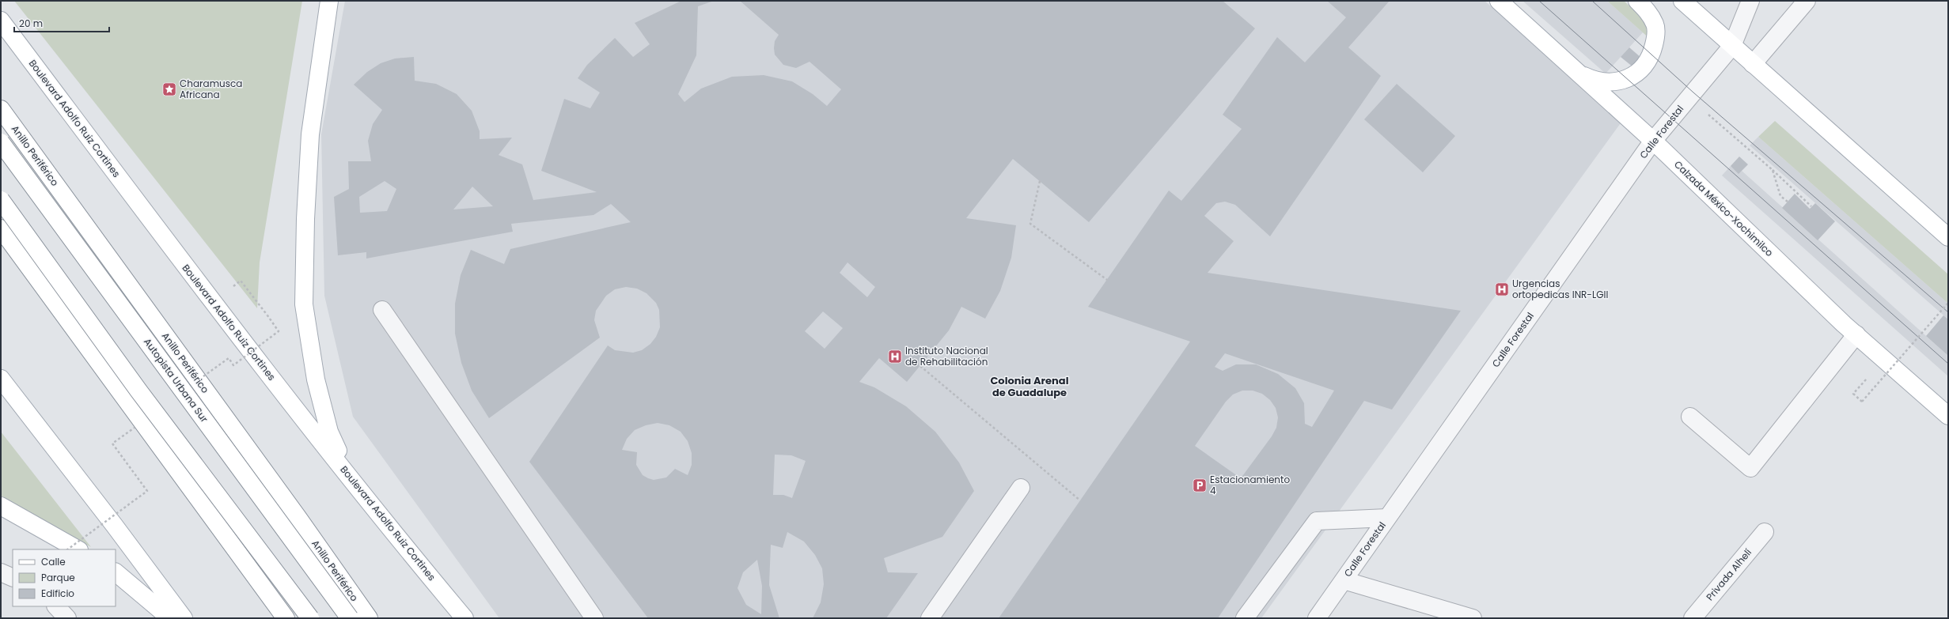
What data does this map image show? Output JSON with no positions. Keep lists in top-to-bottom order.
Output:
{
  "streets": {
    "main road": [
      "Boulevard Adolfo Ruiz Cortines",
      "Anillo Periférico",
      "Calzada México-Xochimilco",
      "Autopista Urbana Sur"
    ],
    "street": ["Calle Forestal", "Privada Alhelí"]
  },
  "crossings": [
    ["Calle Forestal", "Calzada México-Xochimilco"]
  ],
  "districts": ["Colonia Arenal de Guadalupe"],
  "places": {
    "place": ["Charamusca Africana"],
    "hospital": ["Urgencias ortopedicas INR-LGII", "Instituto Nacional de Rehabilitación"],
    "parking": ["Estacionamiento 4"]
  },
  "legend": ["Calle", "Parque", "Edificio"],
  "scale_bar": "20 m"
}
